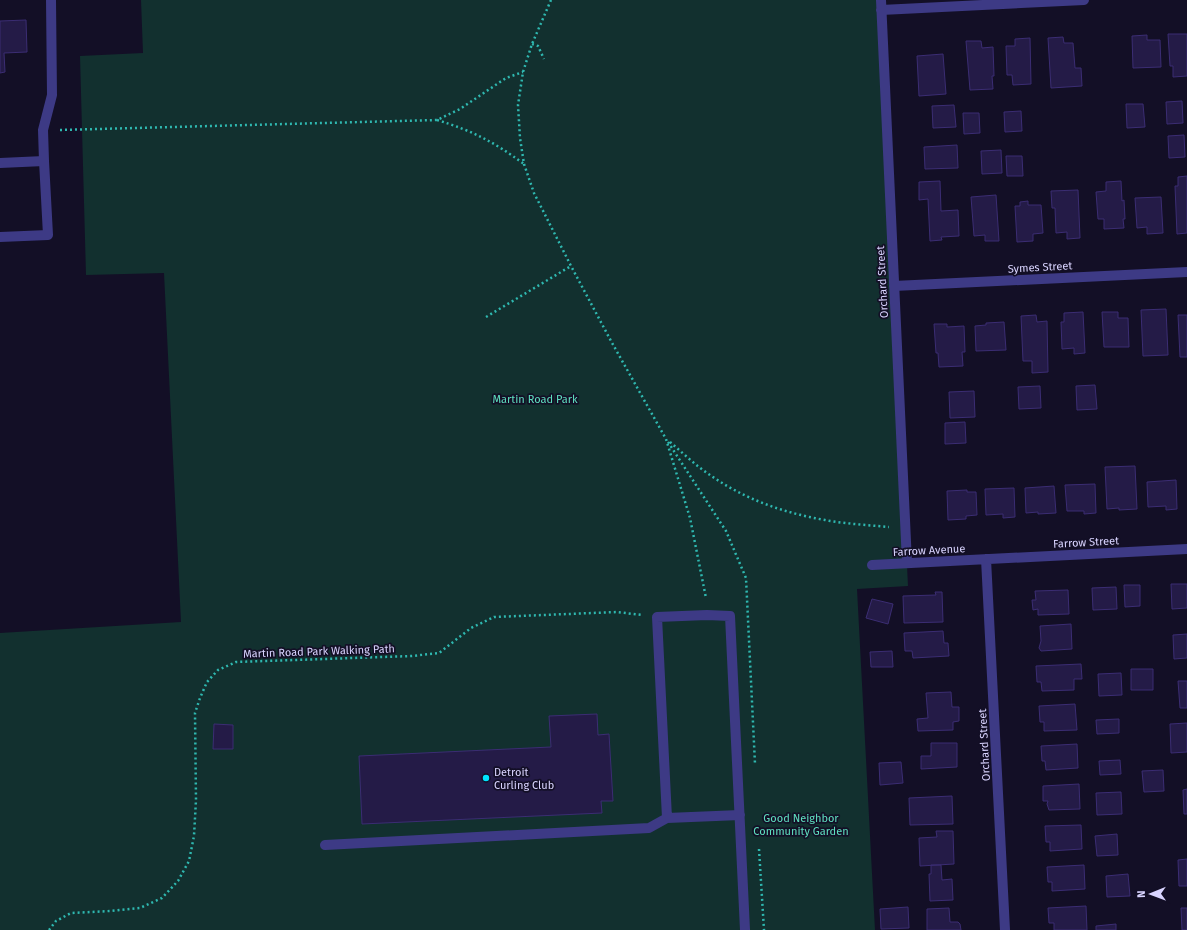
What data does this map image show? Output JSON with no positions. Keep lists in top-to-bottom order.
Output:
{
  "streets": {
    "street": [
      "Symes Street",
      "Orchard Street",
      "Farrow Street",
      "Farrow Avenue"
    ],
    "path": ["Martin Road Park Walking Path"]
  },
  "crossings": [
    ["Symes Street", "Orchard Street"],
    ["Orchard Street", "Farrow Street"],
    ["Orchard Street", "Farrow Avenue"],
    ["Farrow Street", "Farrow Avenue"]
  ],
  "parks": ["Martin Road Park", "Good Neighbor Community Garden"],
  "places": ["Detroit Curling Club"],
  "north": "left"
}
